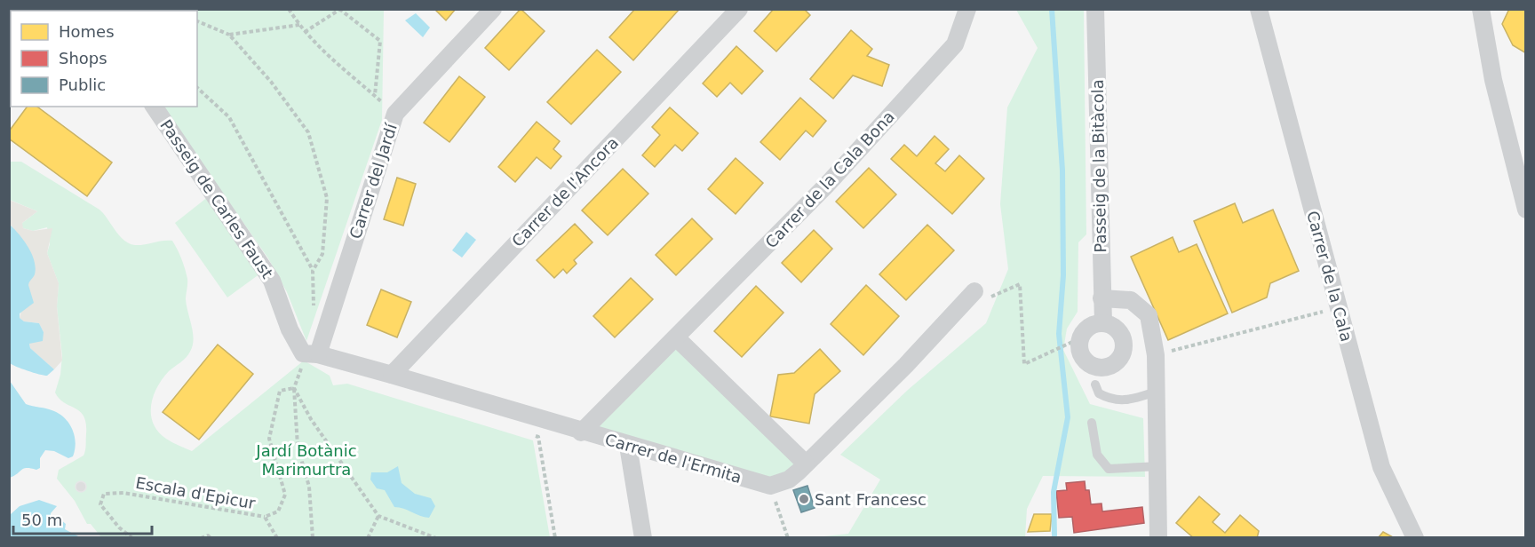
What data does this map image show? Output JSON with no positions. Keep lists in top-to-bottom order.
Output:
{
  "streets": {
    "street": [
      "Passeig de la Bitàcola",
      "Carrer de la Cala Bona",
      "Carrer del Jardí",
      "Carrer de l'Ancora",
      "Passeig de Carles Faust",
      "Carrer de la Cala",
      "Carrer de l'Ermita"
    ],
    "path": ["Escala d'Epicur"]
  },
  "crossings": [
    ["Carrer de la Cala Bona", "Carrer de l'Ermita"],
    ["Carrer del Jardí", "Passeig de Carles Faust"],
    ["Carrer del Jardí", "Carrer de l'Ermita"],
    ["Carrer de l'Ancora", "Carrer de l'Ermita"],
    ["Passeig de Carles Faust", "Carrer de l'Ermita"]
  ],
  "parks": ["Jardí Botànic Marimurtra"],
  "places": ["Sant Francesc"],
  "legend": ["Homes", "Shops", "Public"],
  "scale_bar": "50 m"
}
